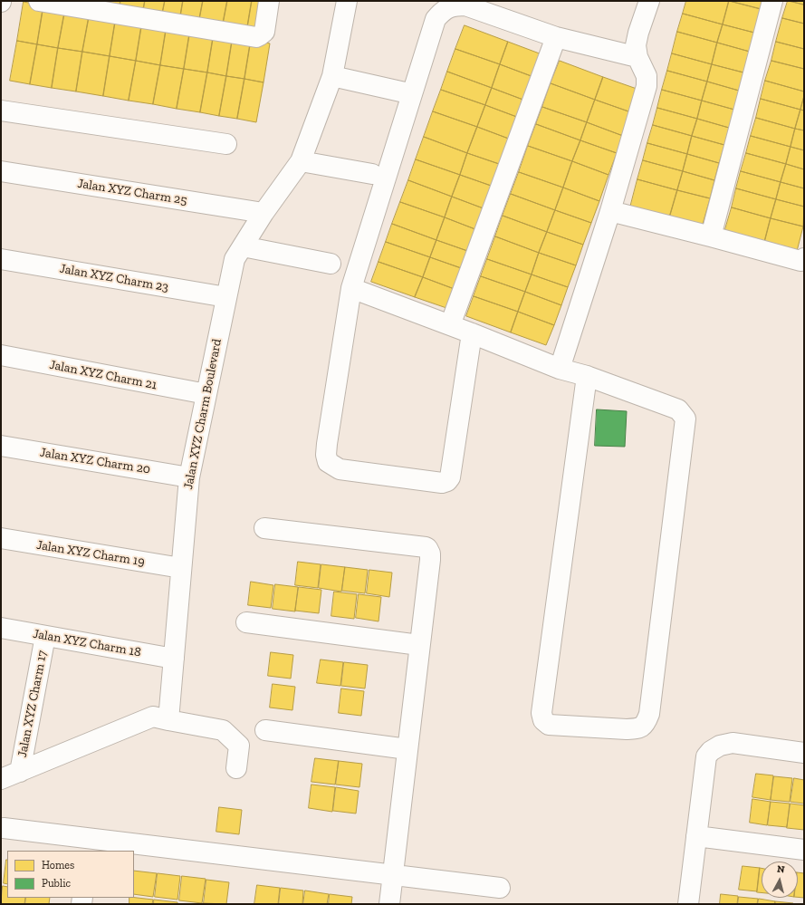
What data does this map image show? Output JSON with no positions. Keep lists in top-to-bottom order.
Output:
{
  "streets": {
    "street": [
      "Jalan XYZ Charm 25",
      "Jalan XYZ Charm 23",
      "Jalan XYZ Charm 21",
      "Jalan XYZ Charm Boulevard",
      "Jalan XYZ Charm 20",
      "Jalan XYZ Charm 19",
      "Jalan XYZ Charm 18",
      "Jalan XYZ Charm 17"
    ]
  },
  "crossings": [
    ["Jalan XYZ Charm 25", "Jalan XYZ Charm Boulevard"],
    ["Jalan XYZ Charm 23", "Jalan XYZ Charm Boulevard"],
    ["Jalan XYZ Charm 21", "Jalan XYZ Charm Boulevard"],
    ["Jalan XYZ Charm Boulevard", "Jalan XYZ Charm 20"],
    ["Jalan XYZ Charm Boulevard", "Jalan XYZ Charm 19"],
    ["Jalan XYZ Charm Boulevard", "Jalan XYZ Charm 18"],
    ["Jalan XYZ Charm 18", "Jalan XYZ Charm 17"]
  ],
  "legend": ["Homes", "Public"],
  "north": "top"
}
